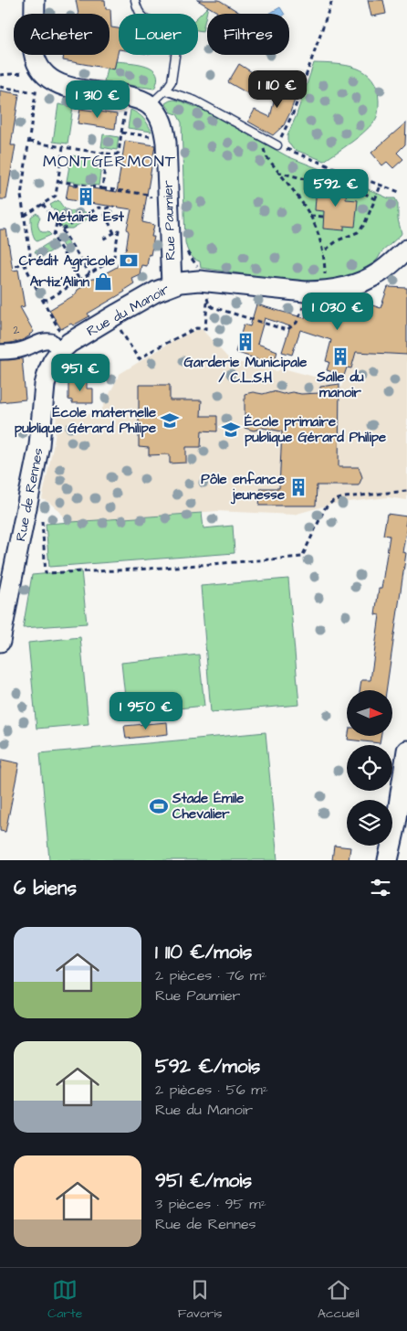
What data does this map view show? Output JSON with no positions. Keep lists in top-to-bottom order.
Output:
{
  "streets": {
    "street": ["Rue Paumier", "Rue du Manoir", "Rue de Rennes"]
  },
  "crossings": [
    ["Rue Paumier", "Rue du Manoir"],
    ["Rue du Manoir", "Rue de Rennes"]
  ],
  "districts": ["MONTGERMONT"],
  "places": {
    "building": [
      "Métairie Est",
      "Garderie Municipale / C.L.S.H",
      "Salle du manoir",
      "Pôle enfance jeunesse"
    ],
    "bank": ["Crédit Agricole"],
    "shop": ["Artiz'Alinn"],
    "school or university": ["École maternelle publique Gérard Philipe", "École primaire publique Gérard Philipe"],
    "sports": ["Stade Émile Chevalier"]
  },
  "house_numbers": ["2"],
  "north": "right",
  "page": {
    "chip": ["Acheter", "Louer", "Filtres"],
    "price": [
      "1 110 €",
      "1 310 €",
      "592 €",
      "1 030 €",
      "951 €",
      "1 950 €"
    ],
    "heading": "6 biens",
    "list": [
      {
        "name": "1 110 €/mois",
        "note": "2 pièces · 76 m² · Rue Paumier"
      },
      {
        "name": "592 €/mois",
        "note": "2 pièces · 56 m² · Rue du Manoir"
      },
      {
        "name": "951 €/mois",
        "note": "3 pièces · 95 m² · Rue de Rennes"
      }
    ],
    "tabs": ["Carte", "Favoris", "Accueil"]
  }
}
